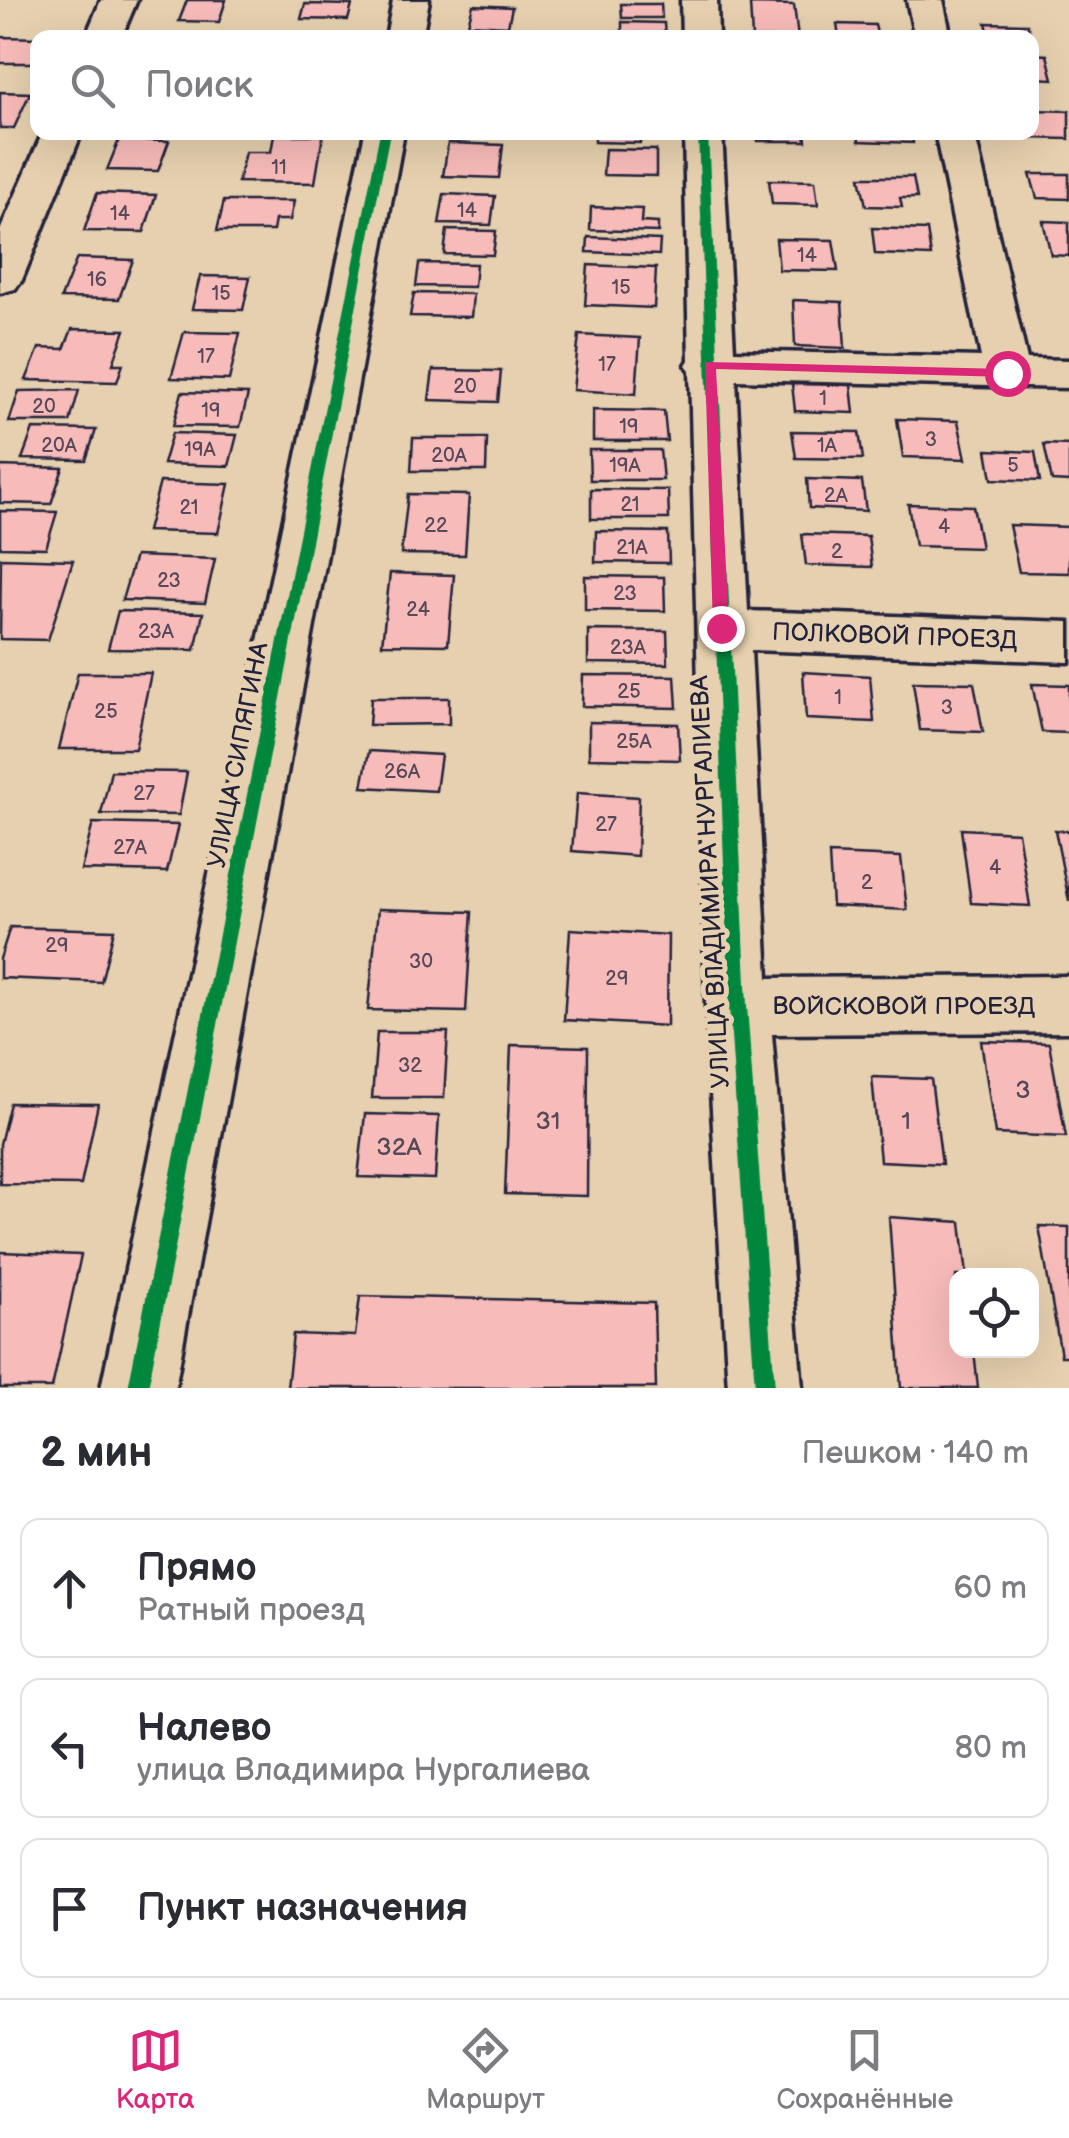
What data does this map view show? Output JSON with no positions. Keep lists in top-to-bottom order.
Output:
{
  "streets": {
    "street": [
      "ПОЛКОВОЙ ПРОЕЗД",
      "УЛИЦА СИПЯГИНА",
      "УЛИЦА ВЛАДИМИРА НУРГАЛИЕВА",
      "ВОЙСКОВОЙ ПРОЕЗД"
    ]
  },
  "crossings": [
    ["ПОЛКОВОЙ ПРОЕЗД", "УЛИЦА ВЛАДИМИРА НУРГАЛИЕВА"],
    ["УЛИЦА ВЛАДИМИРА НУРГАЛИЕВА", "ВОЙСКОВОЙ ПРОЕЗД"]
  ],
  "house_numbers": [
    "11",
    "14",
    "14",
    "14",
    "16",
    "15",
    "15",
    "17",
    "17",
    "20",
    "1",
    "20",
    "19",
    "19",
    "3",
    "20А",
    "1А",
    "19А",
    "20А",
    "19А",
    "5",
    "2А",
    "21",
    "21",
    "22",
    "4",
    "21А",
    "2",
    "23",
    "23",
    "24",
    "23А",
    "23А",
    "25",
    "1",
    "3",
    "25",
    "25А",
    "26А",
    "27",
    "27",
    "27А",
    "4",
    "2",
    "29",
    "30",
    "29",
    "32",
    "3",
    "31",
    "1",
    "32А"
  ],
  "page": {
    "search": "Поиск",
    "heading": ["2 мин", "Пешком · 140 m"],
    "list": [
      ["Прямо", "Ратный проезд", "60 m"],
      ["Налево", "улица Владимира Нургалиева", "80 m"],
      "Пункт назначения"
    ],
    "nav": ["Карта", "Маршрут", "Сохранённые"]
  }
}
